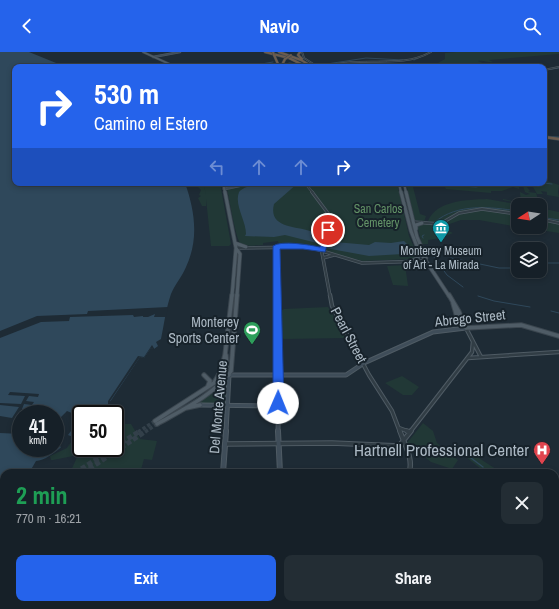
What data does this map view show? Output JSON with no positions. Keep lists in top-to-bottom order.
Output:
{
  "streets": {
    "main road": ["Abrego Street", "Del Monte Avenue"],
    "street": ["Pearl Street"]
  },
  "crossings": [
    ["Abrego Street", "Pearl Street"],
    ["Abrego Street", "Del Monte Avenue"]
  ],
  "parks": ["San Carlos Cemetery"],
  "places": {
    "museum": ["Monterey Museum of Art - La Mirada"],
    "sports": ["Monterey Sports Center"],
    "hospital": ["Hartnell Professional Center"]
  },
  "north": "left",
  "page": {
    "header": "Navio",
    "turn": ["530 m", "Camino el Estero"],
    "speed": "41 km/h",
    "limit": "50",
    "heading": ["2 min", "770 m · 16:21"],
    "buttons": ["Exit", "Share"]
  }
}
